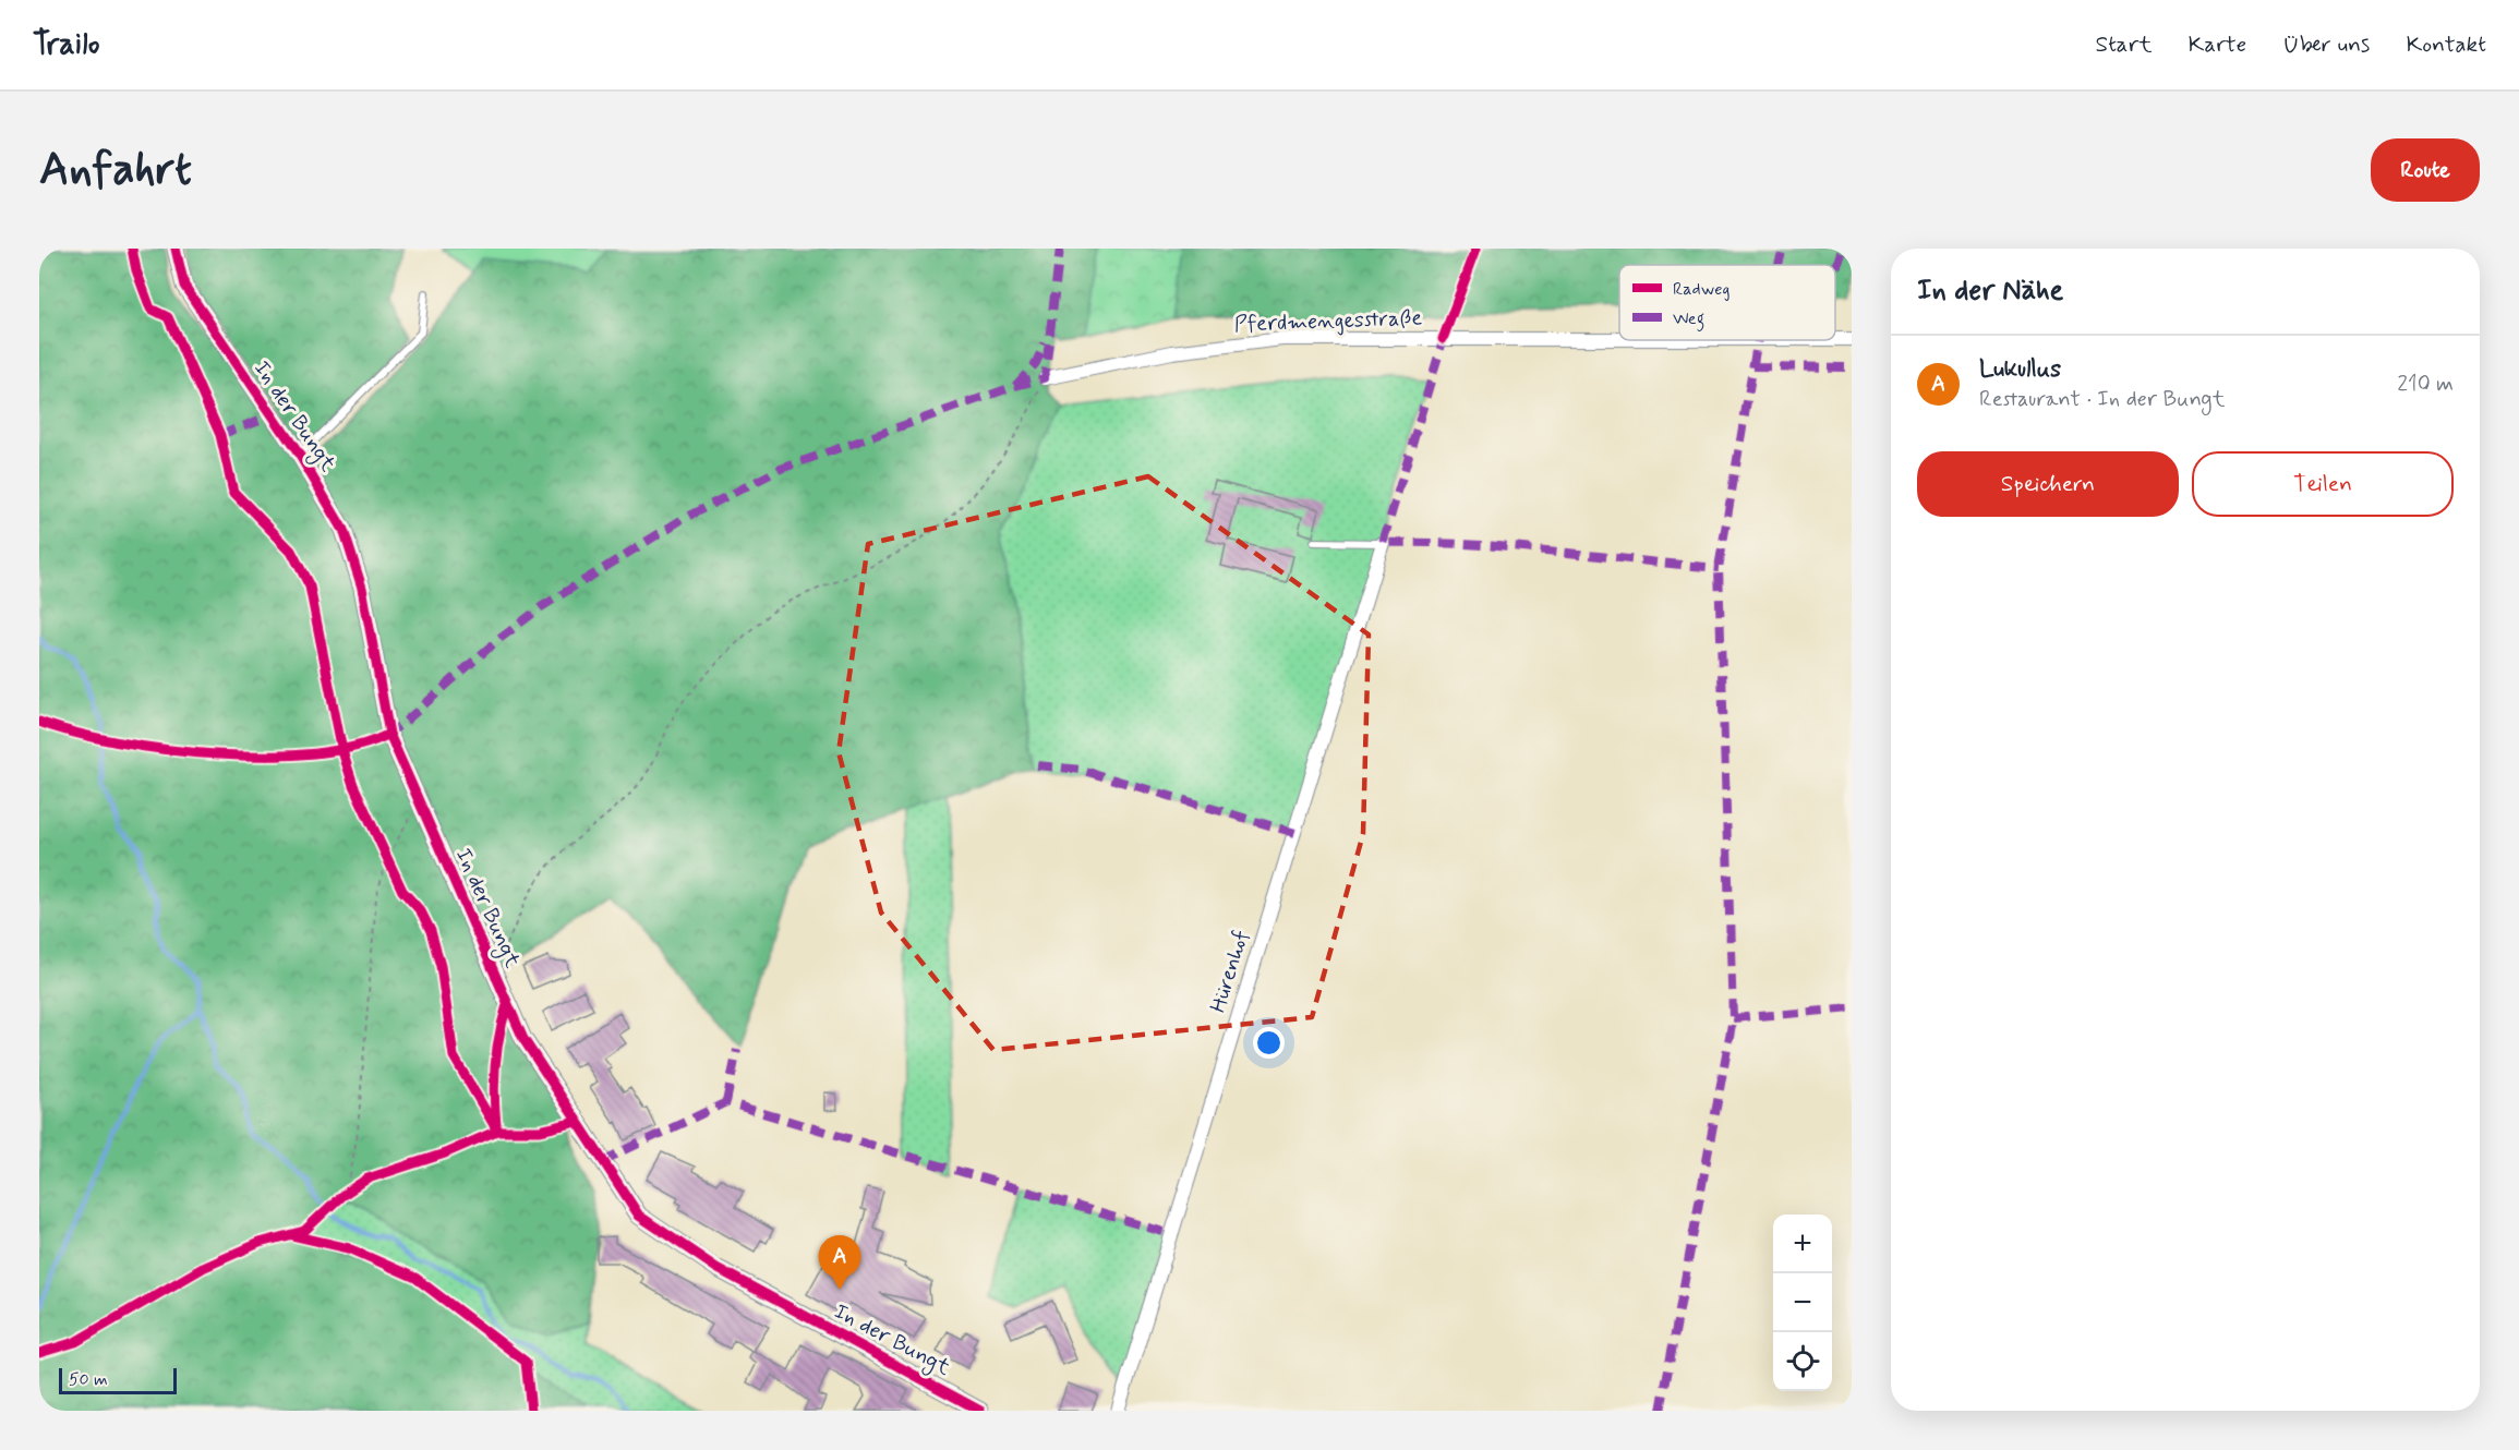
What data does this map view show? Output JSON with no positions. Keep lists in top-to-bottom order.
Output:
{
  "streets": {
    "street": ["Pferdmengesstraße", "In der Bungt", "Hürenhof"]
  },
  "legend": ["Radweg", "Weg"],
  "scale_bar": "50 m",
  "page": {
    "header": "Trailo",
    "nav": [
      "Start",
      "Karte",
      "Über uns",
      "Kontakt"
    ],
    "buttons": [
      "Route",
      ["Speichern", "Teilen"]
    ],
    "title": "Anfahrt",
    "heading": "In der Nähe",
    "list": [
      {
        "mark": "A",
        "name": "Lukullus",
        "note": "Restaurant · In der Bungt",
        "value": "210 m"
      }
    ],
    "map_buttons": ["+", "−"],
    "pins": "A",
    "scale": "50 m"
  }
}
